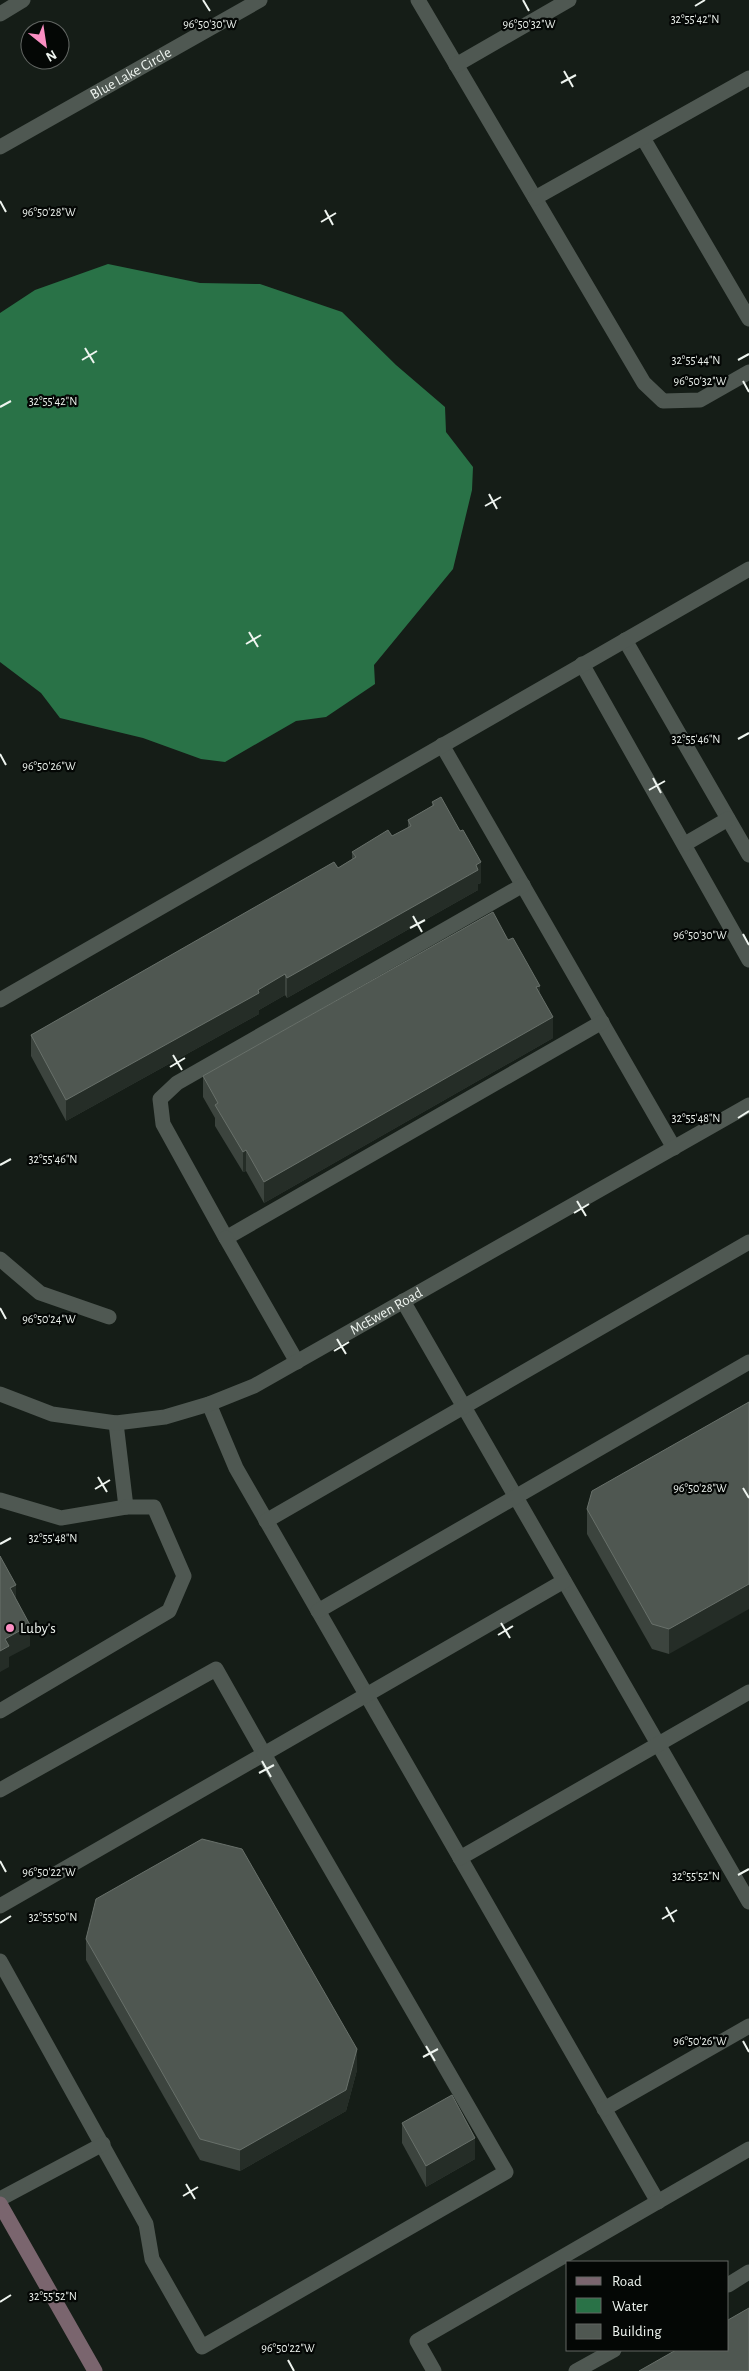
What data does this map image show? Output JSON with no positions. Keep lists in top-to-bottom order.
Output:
{
  "streets": {
    "street": ["Blue Lake Circle", "McEwen Road"]
  },
  "places": ["Luby's"],
  "legend": ["Road", "Water", "Building"],
  "north": "bottom right",
  "coordinates": [
    "32°55'42\"N",
    "96°50'30\"W",
    "96°50'32\"W",
    "96°50'28\"W",
    "32°55'44\"N",
    "32°55'46\"N",
    "96°50'26\"W",
    "32°55'48\"N",
    "96°50'24\"W",
    "96°50'22\"W",
    "32°55'52\"N",
    "32°55'50\"N"
  ]
}
